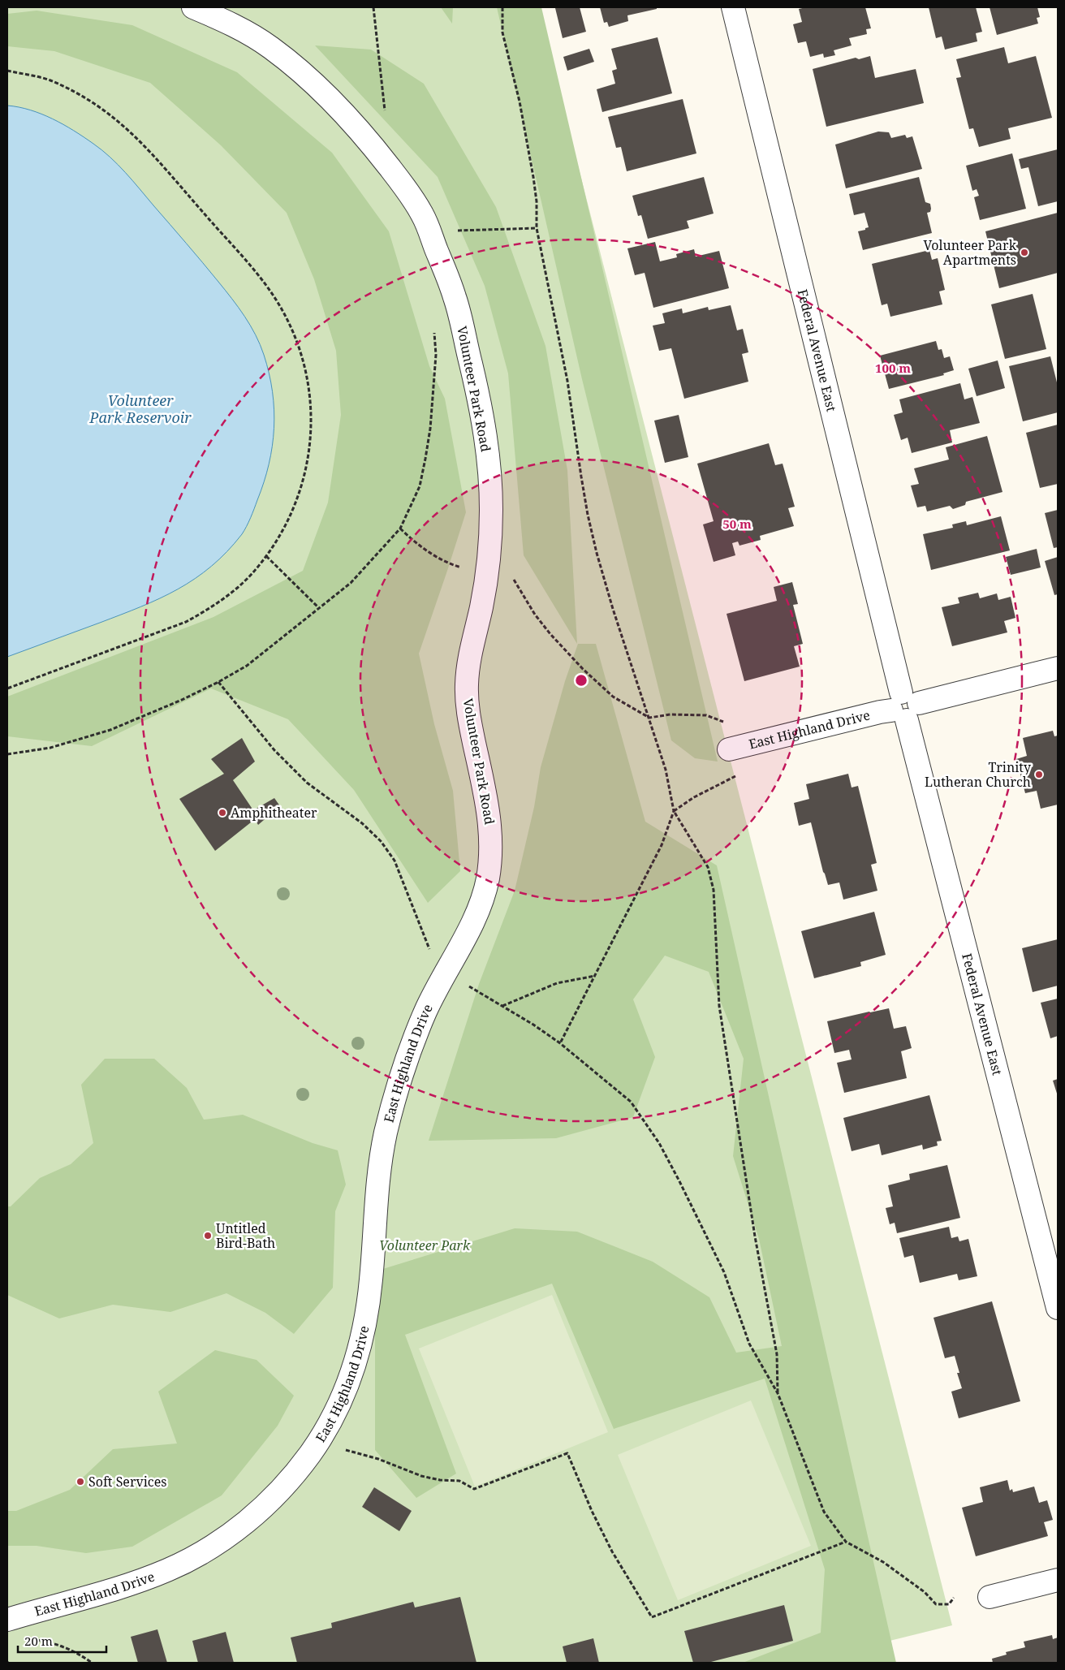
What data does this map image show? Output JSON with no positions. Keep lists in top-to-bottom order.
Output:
{
  "streets": {
    "street": ["Federal Avenue East", "Volunteer Park Road", "East Highland Drive"]
  },
  "crossings": [
    ["Federal Avenue East", "East Highland Drive"],
    ["Volunteer Park Road", "East Highland Drive"]
  ],
  "water": ["Volunteer Park Reservoir"],
  "parks": ["Volunteer Park"],
  "places": [
    "Volunteer Park Apartments",
    "Trinity Lutheran Church",
    "Amphitheater",
    "Untitled Bird-Bath",
    "Soft Services"
  ],
  "scale_bar": "20 m",
  "rings": ["100 m", "50 m"]
}
